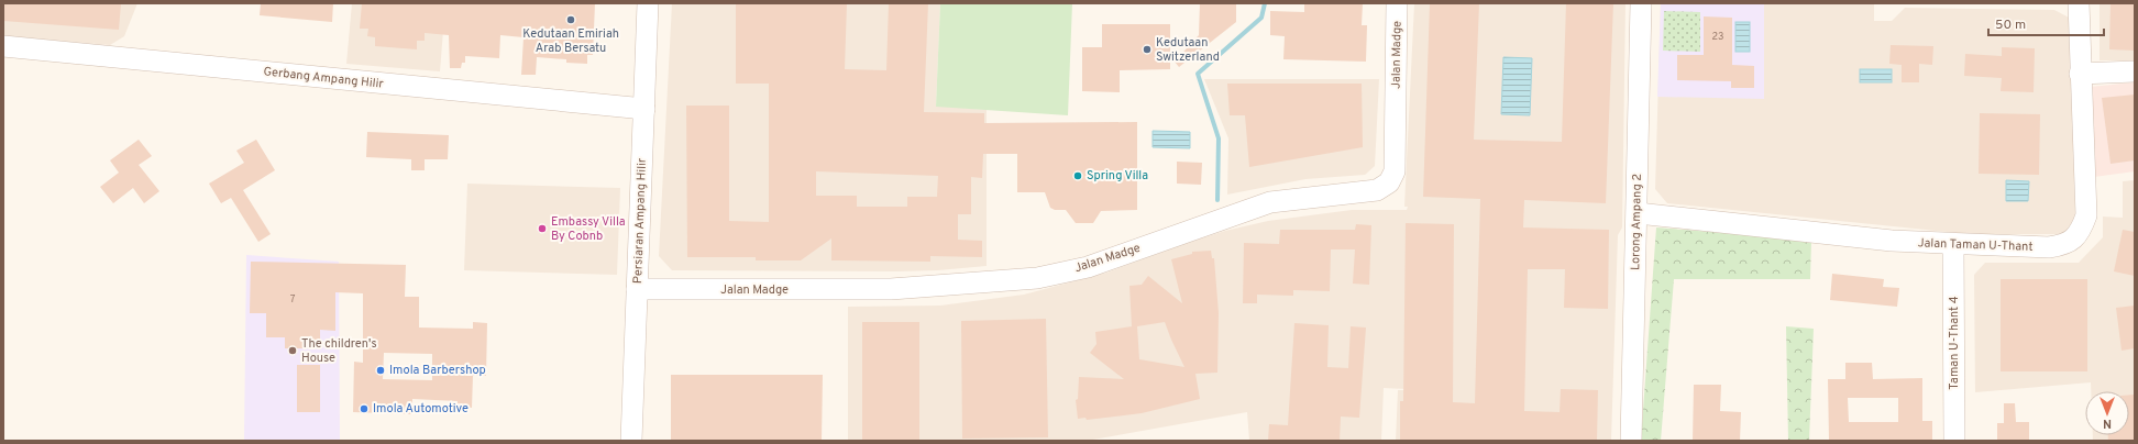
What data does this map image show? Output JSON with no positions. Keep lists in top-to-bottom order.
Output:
{
  "streets": {
    "street": [
      "Jalan Madge",
      "Gerbang Ampang Hilir",
      "Persiaran Ampang Hilir",
      "Lorong Ampang 2",
      "Jalan Taman U-Thant",
      "Taman U-Thant 4"
    ]
  },
  "crossings": [
    ["Jalan Madge", "Persiaran Ampang Hilir"],
    ["Gerbang Ampang Hilir", "Persiaran Ampang Hilir"],
    ["Lorong Ampang 2", "Jalan Taman U-Thant"],
    ["Jalan Taman U-Thant", "Taman U-Thant 4"]
  ],
  "places": [
    "Kedutaan Emiriah Arab Bersatu",
    "Kedutaan Switzerland",
    "Spring Villa",
    "Embassy Villa By Cobnb",
    "The children's House",
    "Imola Barbershop",
    "Imola Automotive"
  ],
  "house_numbers": ["23", "7"],
  "scale_bar": "50 m",
  "north": "bottom"
}
